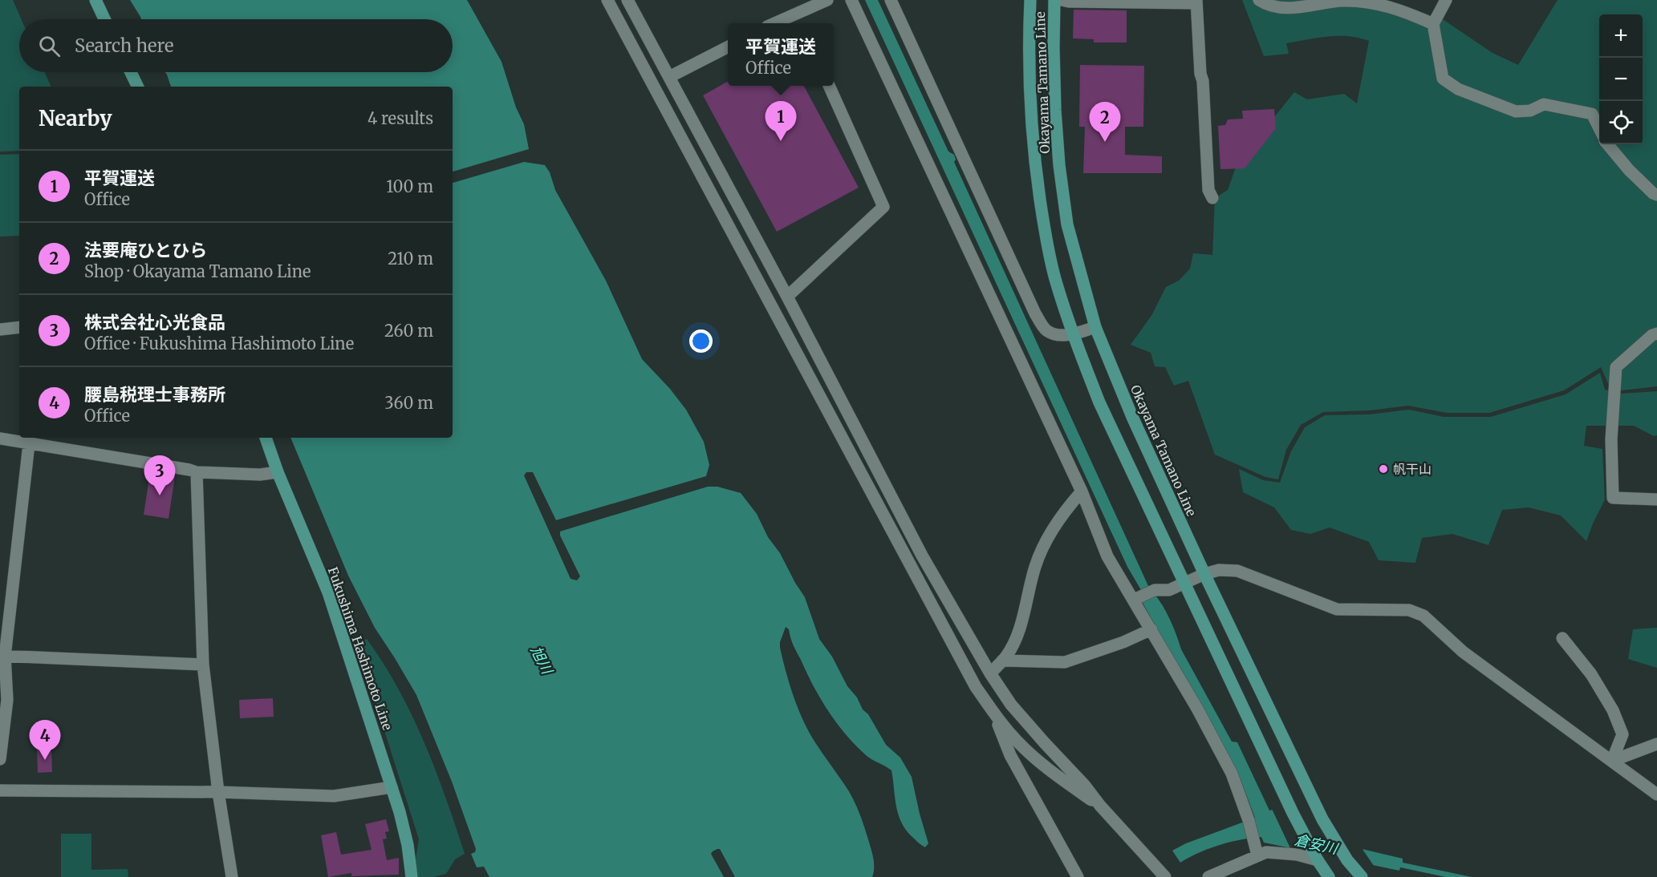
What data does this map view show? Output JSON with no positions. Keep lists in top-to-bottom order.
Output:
{
  "streets": {
    "main road": ["Okayama Tamano Line", "Fukushima Hashimoto Line"]
  },
  "water": ["旭川", "倉安川"],
  "places": ["帆干山"],
  "page": {
    "map_buttons": ["+", "−"],
    "search": "Search here",
    "popup": ["平賀運送", "Office"],
    "heading": ["Nearby", "4 results"],
    "pins": [
      "1",
      "2",
      "3",
      "4"
    ],
    "list": [
      {
        "mark": "1",
        "name": "平賀運送",
        "note": "Office",
        "value": "100 m"
      },
      {
        "mark": "2",
        "name": "法要庵ひとひら",
        "note": "Shop · Okayama Tamano Line",
        "value": "210 m"
      },
      {
        "mark": "3",
        "name": "株式会社心光食品",
        "note": "Office · Fukushima Hashimoto Line",
        "value": "260 m"
      },
      {
        "mark": "4",
        "name": "腰島税理士事務所",
        "note": "Office",
        "value": "360 m"
      }
    ]
  }
}
